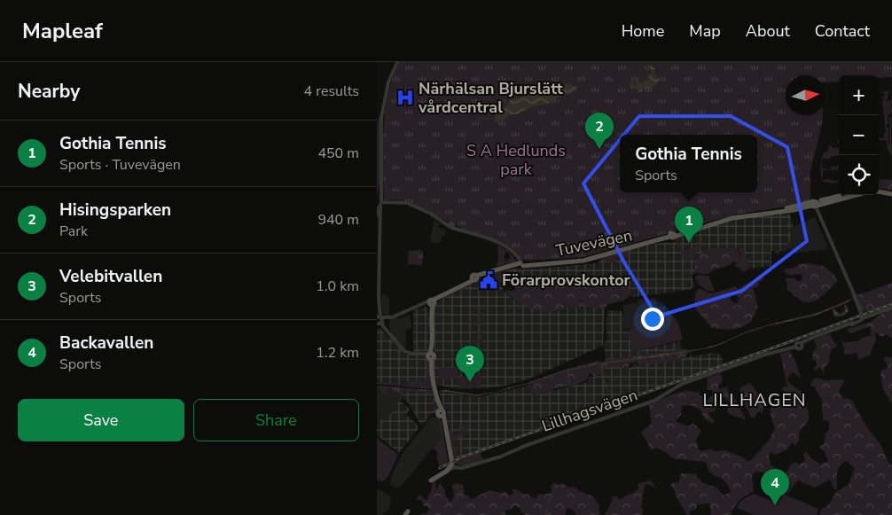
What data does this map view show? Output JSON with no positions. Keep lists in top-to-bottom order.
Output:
{
  "streets": {
    "main road": ["Tuvevägen"],
    "street": ["Lillhagsvägen"]
  },
  "districts": ["LILLHAGEN"],
  "parks": ["S A Hedlunds park"],
  "places": {
    "hospital": ["Närhälsan Bjurslätt vårdcentral"],
    "public building": ["Förarprovskontor"]
  },
  "north": "right",
  "page": {
    "header": "Mapleaf",
    "nav": [
      "Home",
      "Map",
      "About",
      "Contact"
    ],
    "heading": ["Nearby", "4 results"],
    "map_buttons": ["+", "−"],
    "pins": [
      "2",
      "1",
      "3",
      "4"
    ],
    "list": [
      {
        "mark": "1",
        "name": "Gothia Tennis",
        "note": "Sports · Tuvevägen",
        "value": "450 m"
      },
      {
        "mark": "2",
        "name": "Hisingsparken",
        "note": "Park",
        "value": "940 m"
      },
      {
        "mark": "3",
        "name": "Velebitvallen",
        "note": "Sports",
        "value": "1.0 km"
      },
      {
        "mark": "4",
        "name": "Backavallen",
        "note": "Sports",
        "value": "1.2 km"
      }
    ],
    "popup": ["Gothia Tennis", "Sports"],
    "buttons": ["Save", "Share"]
  }
}
